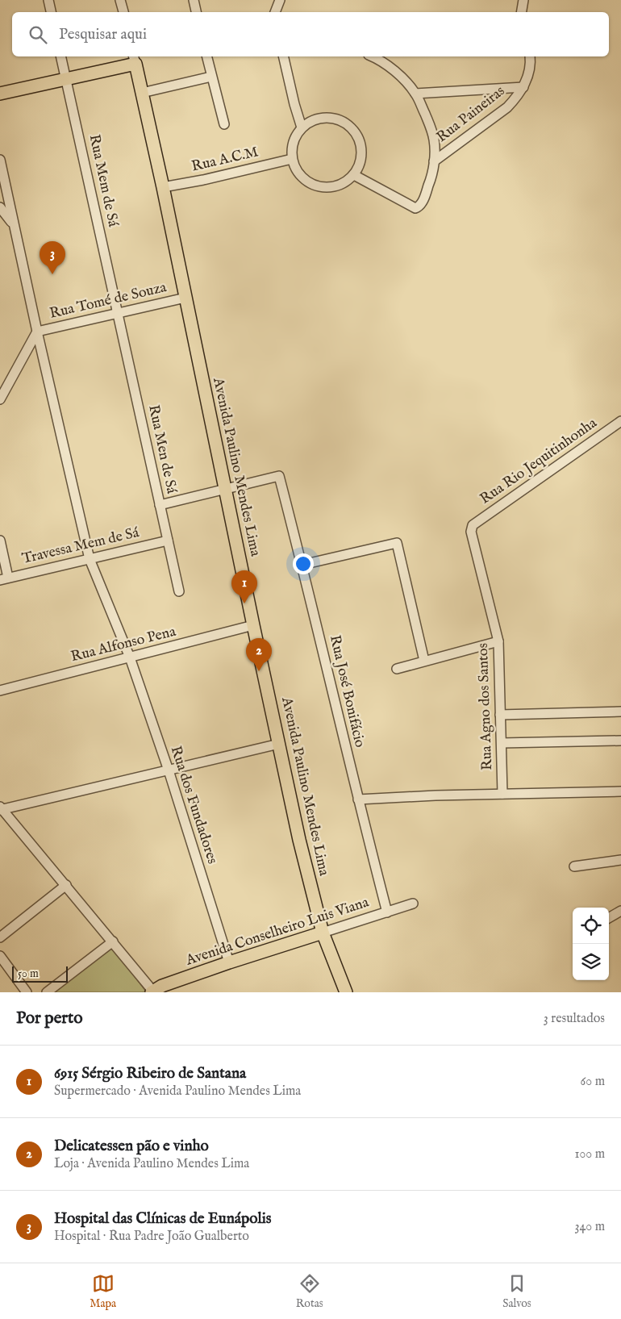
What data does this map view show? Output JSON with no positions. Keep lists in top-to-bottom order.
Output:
{
  "streets": {
    "main road": ["Avenida Paulino Mendes Lima", "Avenida Conselheiro Luis Viana"],
    "street": [
      "Rua Paineiras",
      "Rua A.C.M",
      "Rua Mem de Sá",
      "Rua Tomé de Souza",
      "Rua Men de Sá",
      "Rua Rio Jequitinhonha",
      "Travessa Mem de Sá",
      "Rua Alfonso Pena",
      "Rua José Bonifácio",
      "Rua Agno dos Santos",
      "Rua dos Fundadores"
    ]
  },
  "crossings": [
    ["Rua A.C.M", "Avenida Paulino Mendes Lima"],
    ["Rua Mem de Sá", "Rua Tomé de Souza"],
    ["Rua Mem de Sá", "Rua Men de Sá"],
    ["Rua Tomé de Souza", "Rua Men de Sá"],
    ["Rua Tomé de Souza", "Avenida Paulino Mendes Lima"],
    ["Rua Tomé de Souza", "Rua dos Fundadores"],
    ["Rua Men de Sá", "Travessa Mem de Sá"],
    ["Rua Rio Jequitinhonha", "Rua Agno dos Santos"],
    ["Avenida Paulino Mendes Lima", "Rua Alfonso Pena"],
    ["Avenida Paulino Mendes Lima", "Rua José Bonifácio"],
    ["Avenida Paulino Mendes Lima", "Avenida Conselheiro Luis Viana"],
    ["Travessa Mem de Sá", "Rua dos Fundadores"],
    ["Rua Alfonso Pena", "Rua dos Fundadores"],
    ["Rua José Bonifácio", "Avenida Conselheiro Luis Viana"],
    ["Rua dos Fundadores", "Avenida Conselheiro Luis Viana"]
  ],
  "scale_bar": "50 m",
  "page": {
    "search": "Pesquisar aqui",
    "pins": ["3", "1", "2"],
    "scale": "50 m",
    "heading": ["Por perto", "3 resultados"],
    "list": [
      {
        "mark": "1",
        "name": "6915 Sérgio Ribeiro de Santana",
        "note": "Supermercado · Avenida Paulino Mendes Lima",
        "value": "60 m"
      },
      {
        "mark": "2",
        "name": "Delicatessen pão e vinho",
        "note": "Loja · Avenida Paulino Mendes Lima",
        "value": "100 m"
      },
      {
        "mark": "3",
        "name": "Hospital das Clínicas de Eunápolis",
        "note": "Hospital · Rua Padre João Gualberto",
        "value": "340 m"
      }
    ],
    "nav": ["Mapa", "Rotas", "Salvos"]
  }
}
